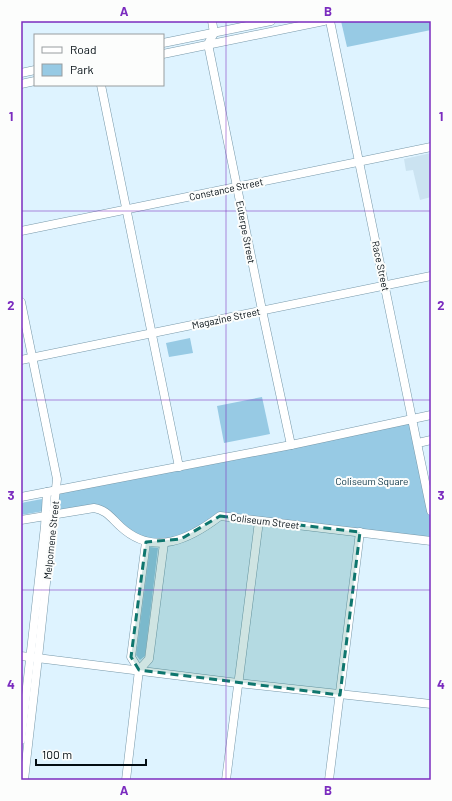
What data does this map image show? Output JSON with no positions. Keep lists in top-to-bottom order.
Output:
{
  "streets": {
    "street": [
      "Constance Street",
      "Euterpe Street",
      "Race Street",
      "Magazine Street",
      "Coliseum Street",
      "Melpomene Street"
    ]
  },
  "crossings": [
    ["Constance Street", "Euterpe Street"],
    ["Constance Street", "Race Street"],
    ["Euterpe Street", "Magazine Street"],
    ["Race Street", "Magazine Street"],
    ["Magazine Street", "Melpomene Street"],
    ["Coliseum Street", "Melpomene Street"]
  ],
  "parks": ["Coliseum Square"],
  "legend": ["Road", "Park"],
  "scale_bar": "100 m",
  "grid": {
    "columns": ["A", "B"],
    "rows": [
      "1",
      "2",
      "3",
      "4"
    ]
  }
}
